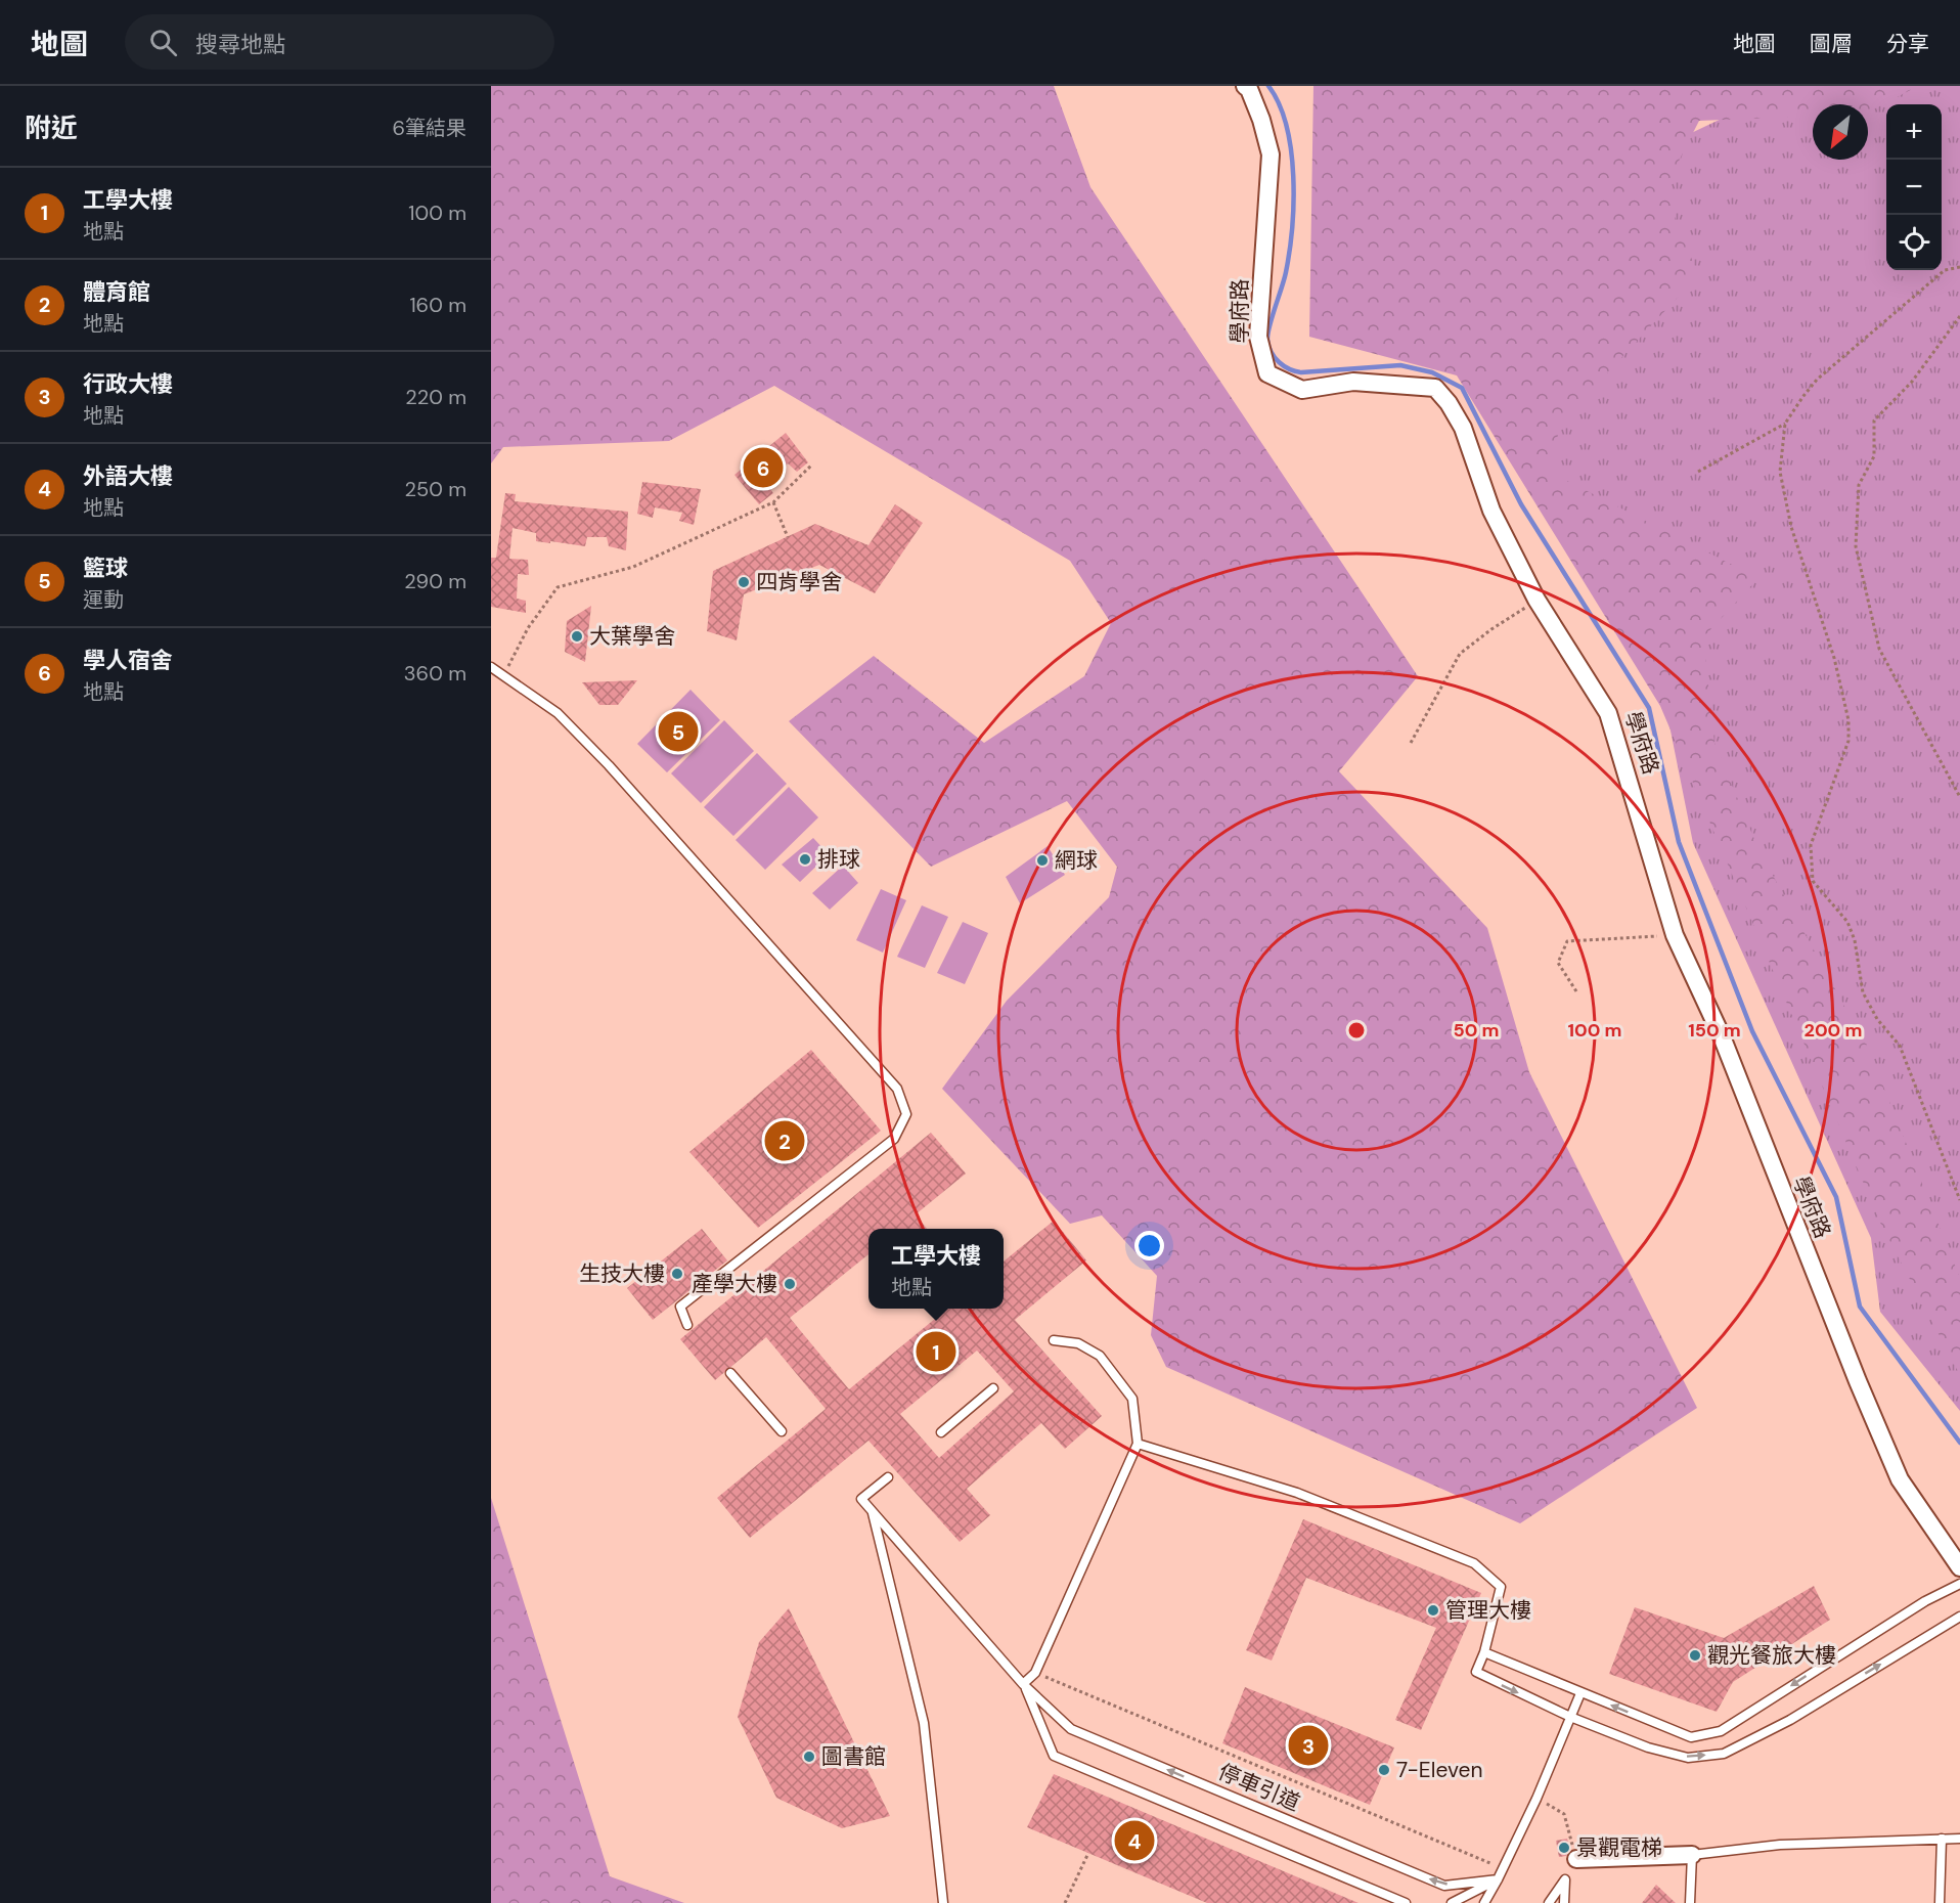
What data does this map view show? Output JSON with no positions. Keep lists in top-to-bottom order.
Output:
{
  "streets": {
    "street": ["學府路"],
    "lane": ["停車引道"]
  },
  "places": [
    "四肯學舍",
    "大葉學舍",
    "排球",
    "網球",
    "生技大樓",
    "產學大樓",
    "管理大樓",
    "觀光餐旅大樓",
    "圖書館",
    "7-Eleven",
    "景觀電梯"
  ],
  "north": "bottom left",
  "page": {
    "header": "地圖",
    "search": "搜尋地點",
    "nav": ["地圖", "圖層", "分享"],
    "heading": ["附近", "6筆結果"],
    "map_buttons": ["+", "−"],
    "list": [
      {
        "mark": "1",
        "name": "工學大樓",
        "note": "地點",
        "value": "100 m"
      },
      {
        "mark": "2",
        "name": "體育館",
        "note": "地點",
        "value": "160 m"
      },
      {
        "mark": "3",
        "name": "行政大樓",
        "note": "地點",
        "value": "220 m"
      },
      {
        "mark": "4",
        "name": "外語大樓",
        "note": "地點",
        "value": "250 m"
      },
      {
        "mark": "5",
        "name": "籃球",
        "note": "運動",
        "value": "290 m"
      },
      {
        "mark": "6",
        "name": "學人宿舍",
        "note": "地點",
        "value": "360 m"
      }
    ],
    "pins": [
      "6",
      "5",
      "2",
      "1",
      "3",
      "4"
    ],
    "popup": ["工學大樓", "地點"]
  },
  "rings": [
    "50 m",
    "100 m",
    "150 m",
    "200 m"
  ]
}
